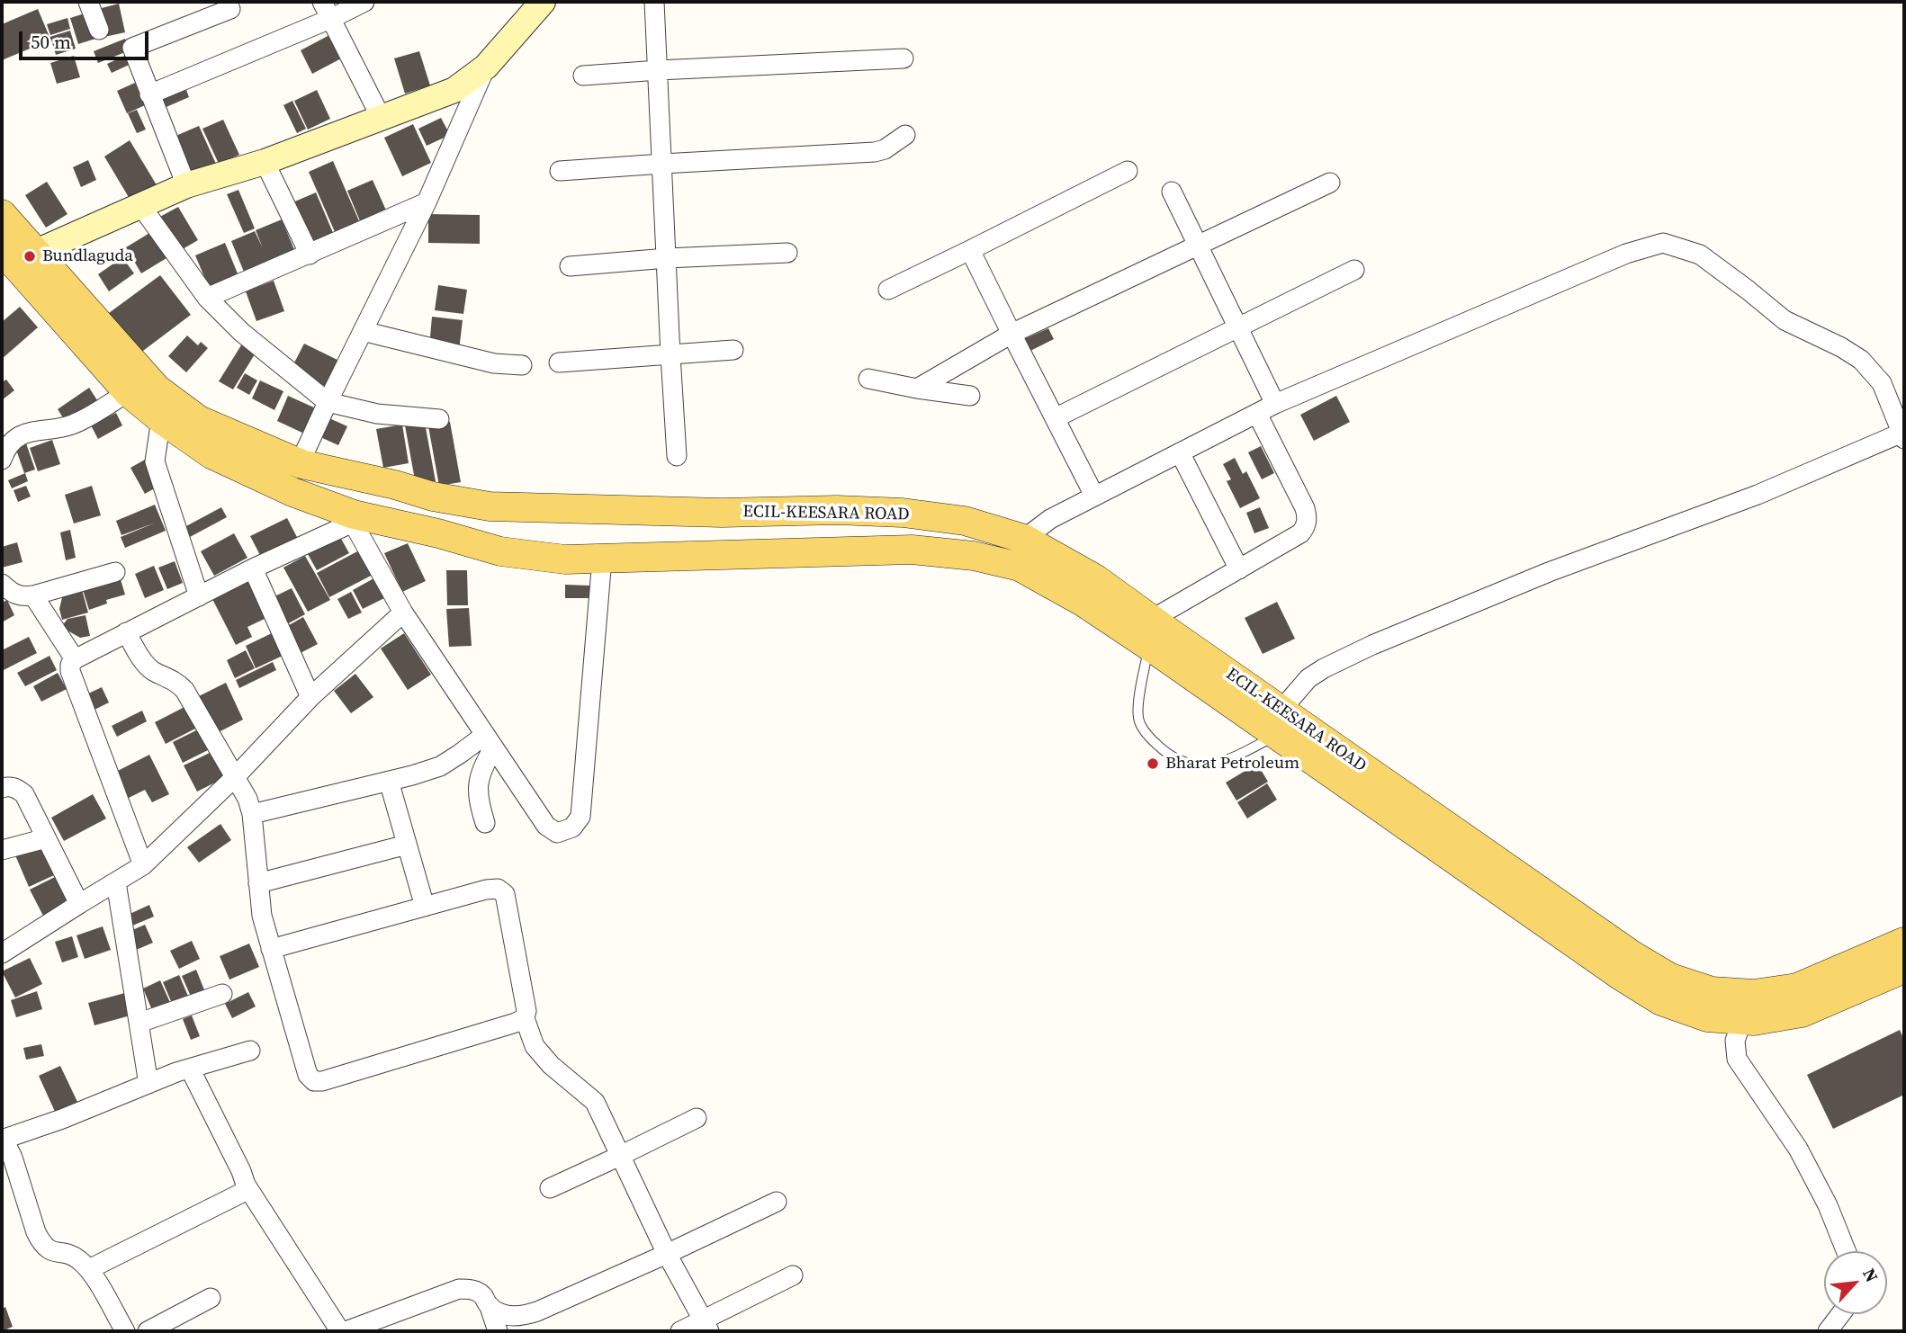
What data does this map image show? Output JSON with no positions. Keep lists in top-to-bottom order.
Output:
{
  "streets": {
    "main road": ["ECIL-KEESARA ROAD"]
  },
  "places": ["Bundlaguda", "Bharat Petroleum"],
  "scale_bar": "50 m",
  "north": "top right"
}
